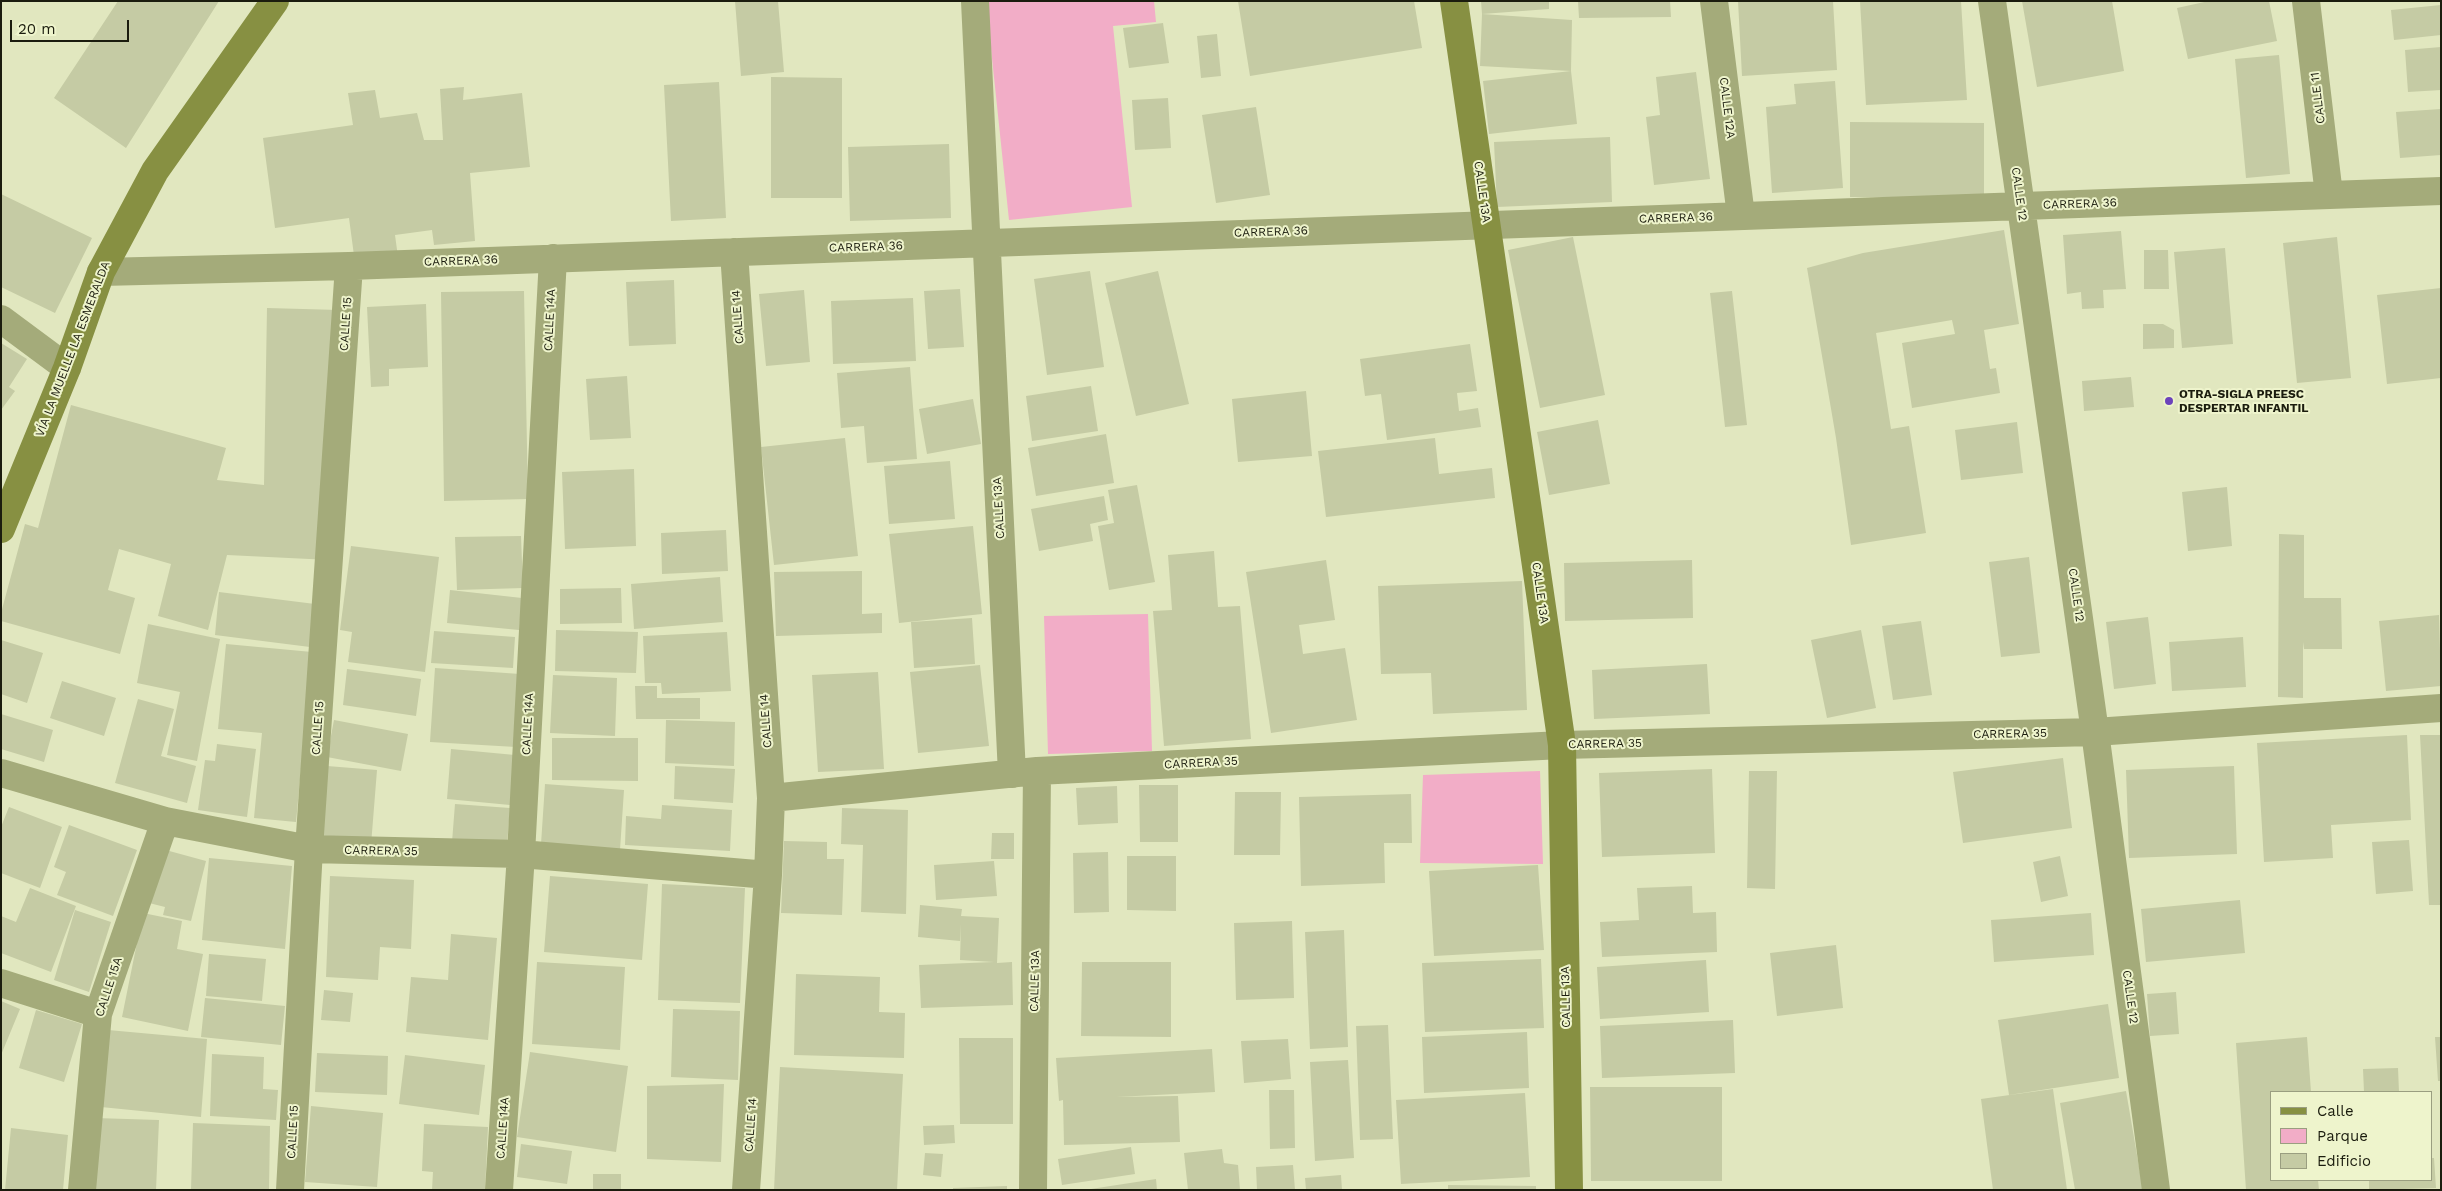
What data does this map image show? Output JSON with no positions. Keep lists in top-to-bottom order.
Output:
{
  "streets": {
    "street": [
      "CALLE 11",
      "CALLE 12A",
      "CALLE 13A",
      "CALLE 12",
      "CARRERA 36",
      "CALLE 14",
      "CALLE 14A",
      "CALLE 15",
      "VÍA LA MUELLE LA ESMERALDA",
      "CARRERA 35",
      "CALLE 15A"
    ]
  },
  "crossings": [
    ["CALLE 11", "CARRERA 36"],
    ["CALLE 12A", "CARRERA 36"],
    ["CALLE 13A", "CARRERA 36"],
    ["CALLE 13A", "CARRERA 35"],
    ["CALLE 12", "CARRERA 36"],
    ["CALLE 12", "CARRERA 35"],
    ["CARRERA 36", "CALLE 14"],
    ["CARRERA 36", "CALLE 14A"],
    ["CARRERA 36", "CALLE 15"],
    ["CARRERA 36", "VÍA LA MUELLE LA ESMERALDA"],
    ["CALLE 14", "CARRERA 35"],
    ["CALLE 14A", "CARRERA 35"],
    ["CALLE 15", "CARRERA 35"],
    ["CARRERA 35", "CALLE 15A"]
  ],
  "places": ["OTRA-SIGLA PREESC DESPERTAR INFANTIL"],
  "legend": ["Calle", "Parque", "Edificio"],
  "scale_bar": "20 m"
}
